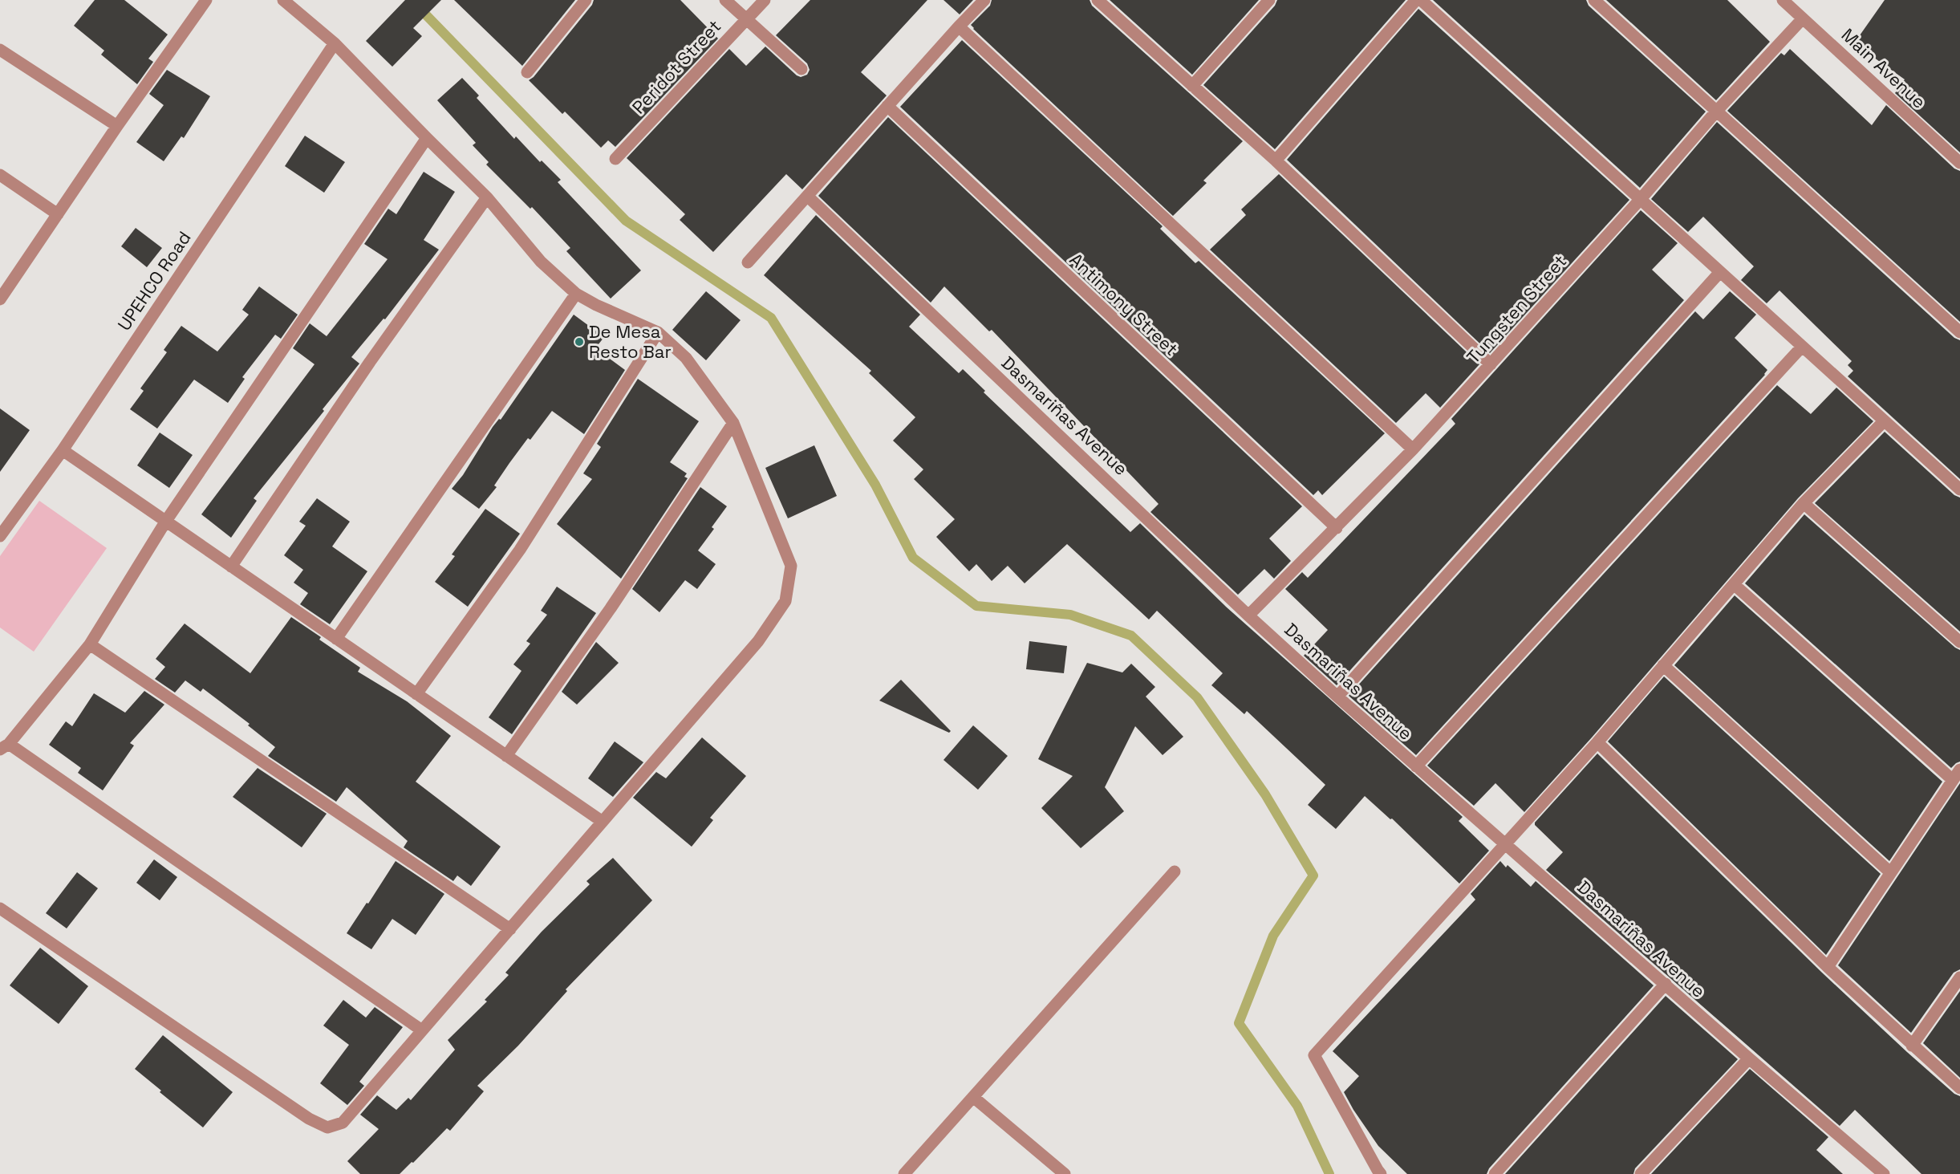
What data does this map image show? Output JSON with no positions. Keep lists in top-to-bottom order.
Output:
{
  "streets": {
    "street": [
      "Peridot Street",
      "Main Avenue",
      "UPEHCO Road",
      "Antimony Street",
      "Tungsten Street",
      "Dasmariñas Avenue"
    ]
  },
  "crossings": [
    ["Main Avenue", "Tungsten Street"],
    ["Antimony Street", "Tungsten Street"],
    ["Tungsten Street", "Dasmariñas Avenue"]
  ],
  "places": ["De Mesa Resto Bar"]
}
